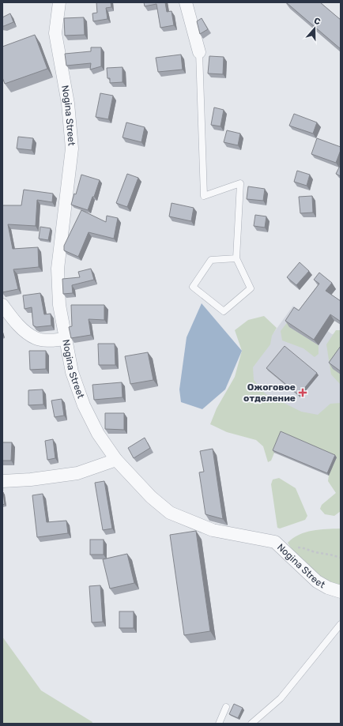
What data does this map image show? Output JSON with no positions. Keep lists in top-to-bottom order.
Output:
{
  "streets": {
    "street": ["Nogina Street"]
  },
  "places": {
    "health": ["Ожоговое отделение"]
  },
  "north": "top"
}
